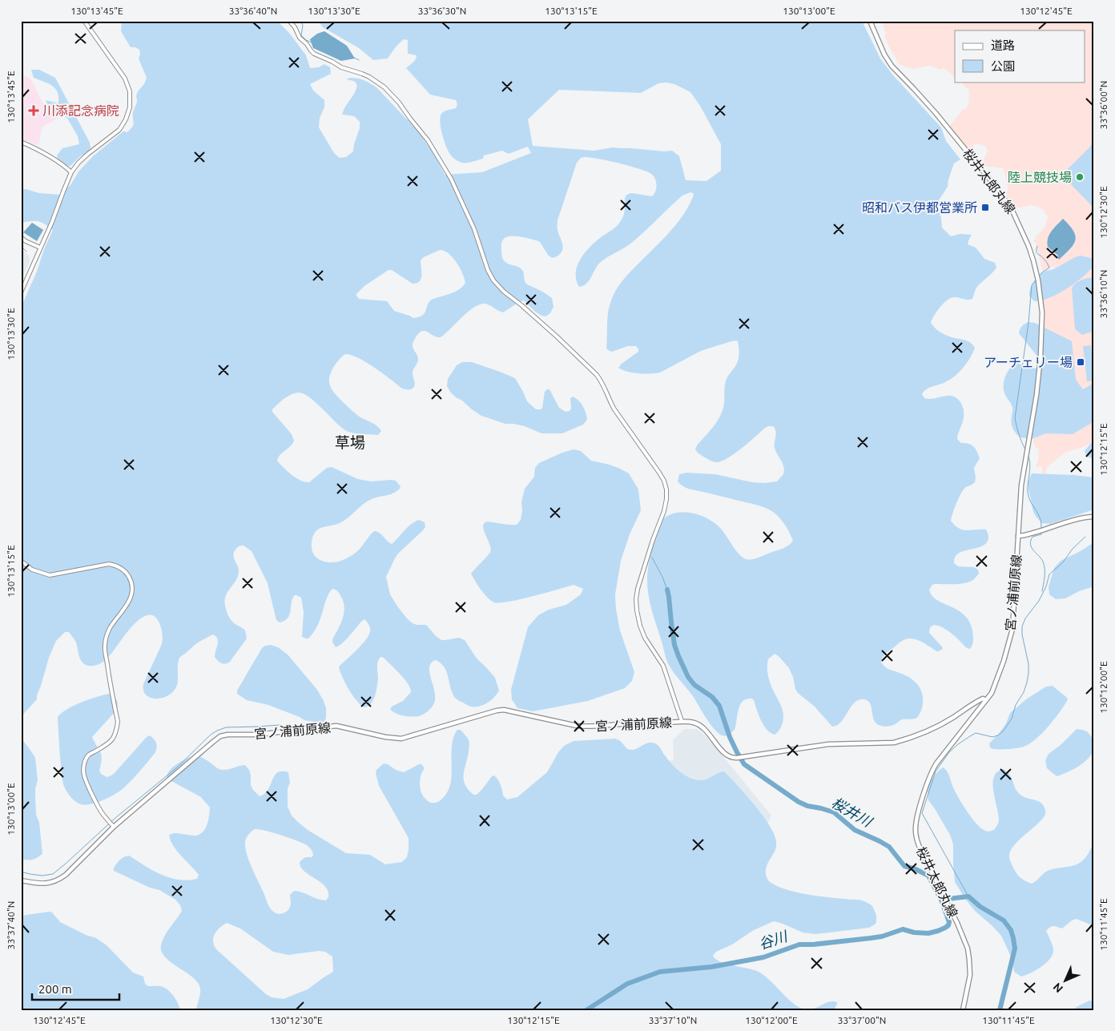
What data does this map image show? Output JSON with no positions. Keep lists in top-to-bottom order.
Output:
{
  "streets": {
    "main road": ["桜井太郎丸線", "宮ノ浦前原線"]
  },
  "crossings": [
    ["桜井太郎丸線", "宮ノ浦前原線"]
  ],
  "districts": ["草場"],
  "water": ["桜井川", "谷川"],
  "places": {
    "health": ["川添記念病院"],
    "other": ["陸上競技場"],
    "transit": ["昭和バス伊都営業所", "アーチェリー場"]
  },
  "legend": ["道路", "公園"],
  "scale_bar": "200 m",
  "north": "bottom left",
  "coordinates": [
    "130°13'45\"E",
    "33°36'40\"N",
    "130°13'30\"E",
    "33°36'30\"N",
    "130°13'15\"E",
    "130°13'00\"E",
    "130°12'45\"E",
    "33°36'00\"N",
    "130°12'30\"E",
    "33°36'10\"N",
    "130°12'15\"E",
    "130°12'00\"E",
    "130°11'45\"E",
    "33°37'40\"N",
    "33°37'10\"N",
    "33°37'00\"N"
  ]
}
